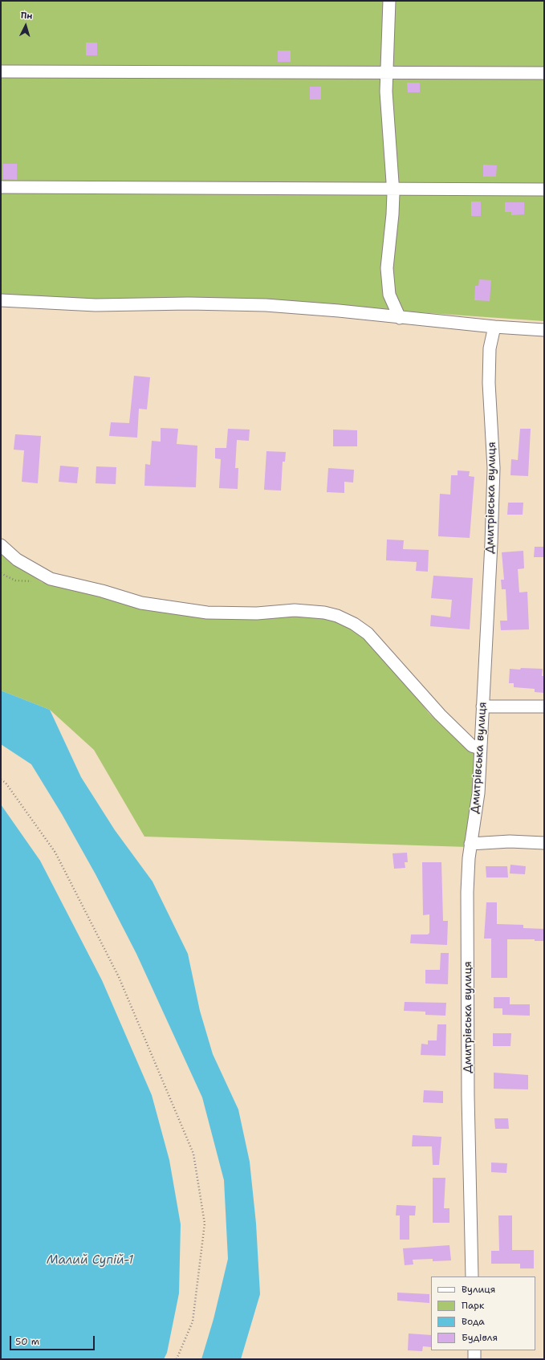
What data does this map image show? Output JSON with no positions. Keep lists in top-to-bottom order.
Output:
{
  "streets": {
    "street": ["Дмитрівська вулиця"]
  },
  "water": ["Малий Супій-1"],
  "legend": [
    "Вулиця",
    "Парк",
    "Вода",
    "Будівля"
  ],
  "scale_bar": "50 m",
  "north": "top"
}
